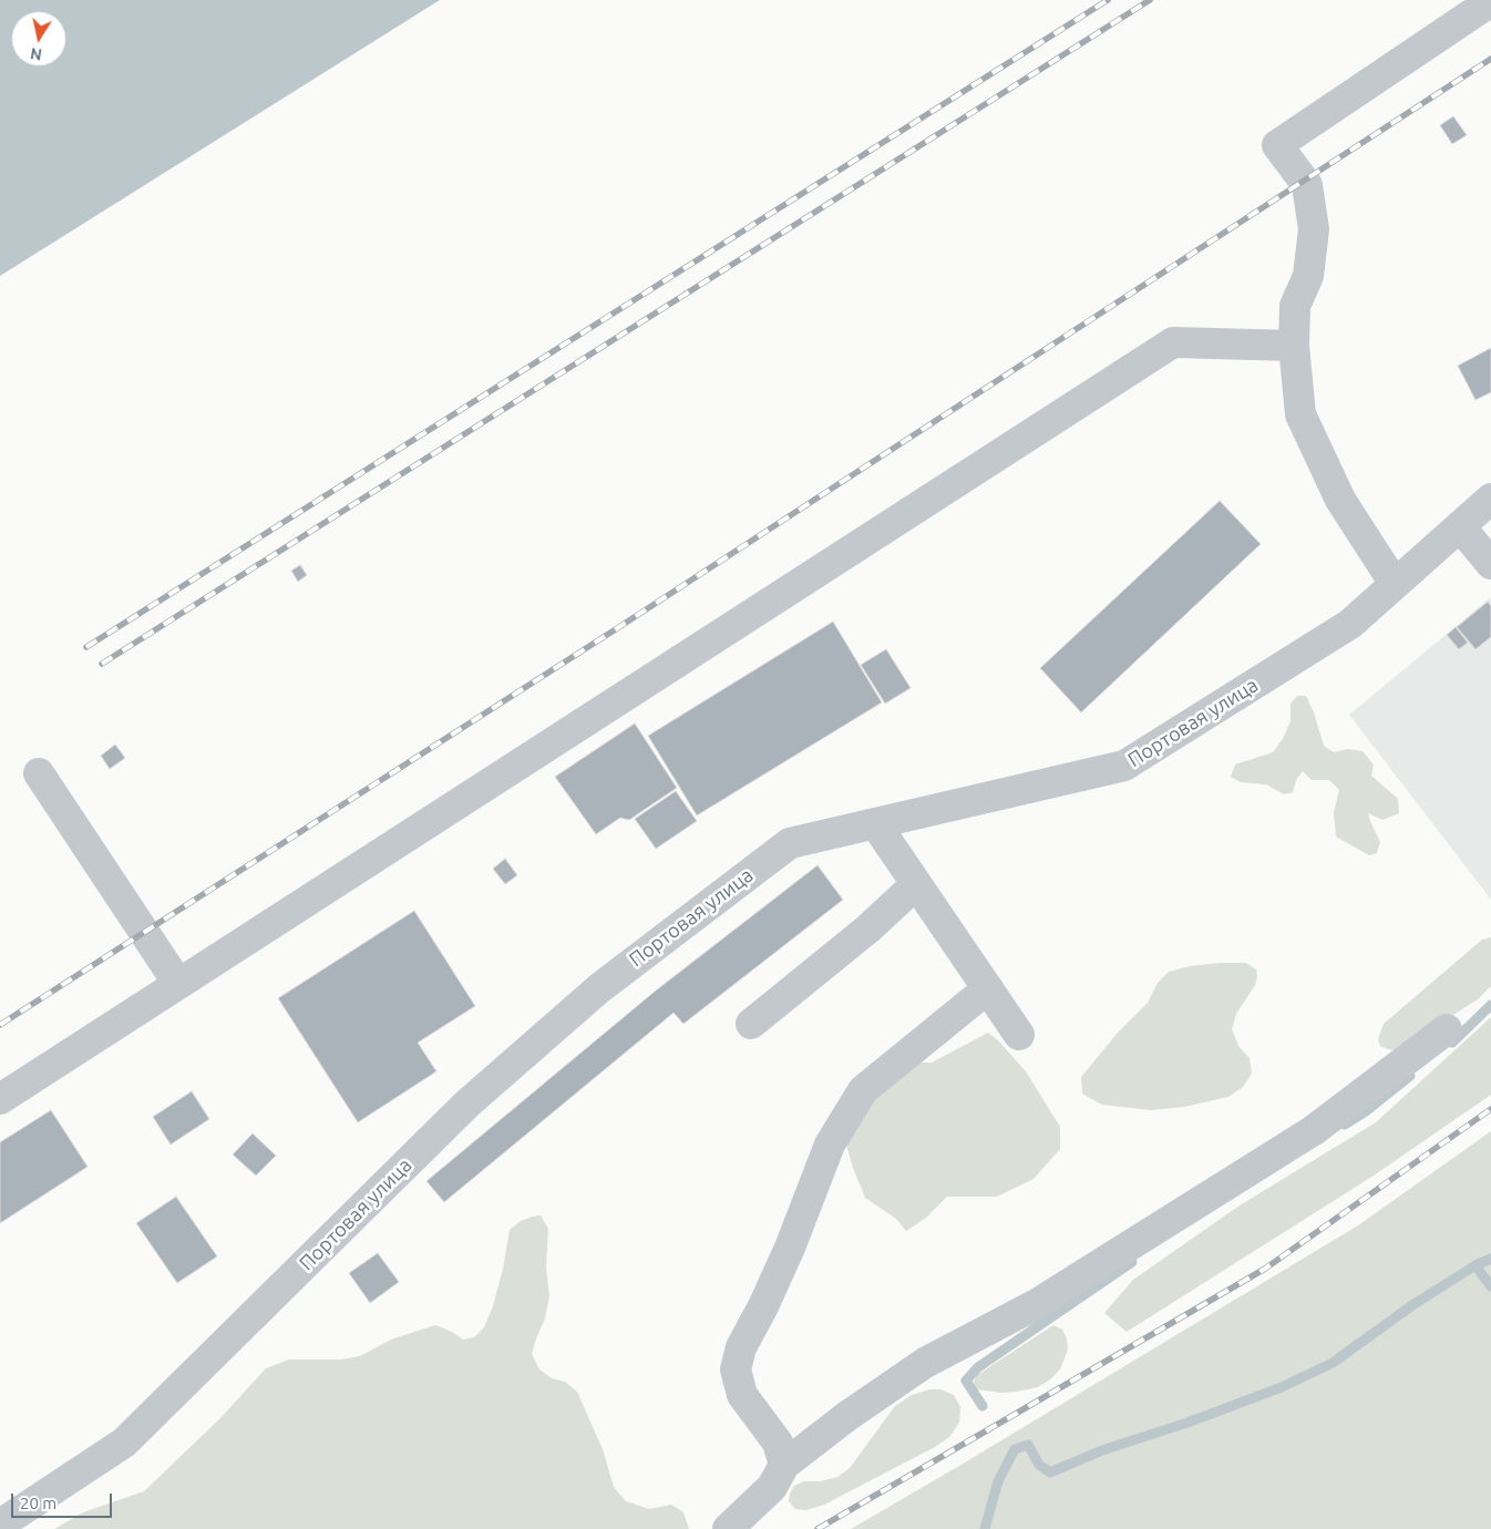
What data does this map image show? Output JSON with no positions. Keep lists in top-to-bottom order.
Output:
{
  "streets": {
    "street": ["Портовая улица"]
  },
  "scale_bar": "20 m",
  "north": "bottom"
}
